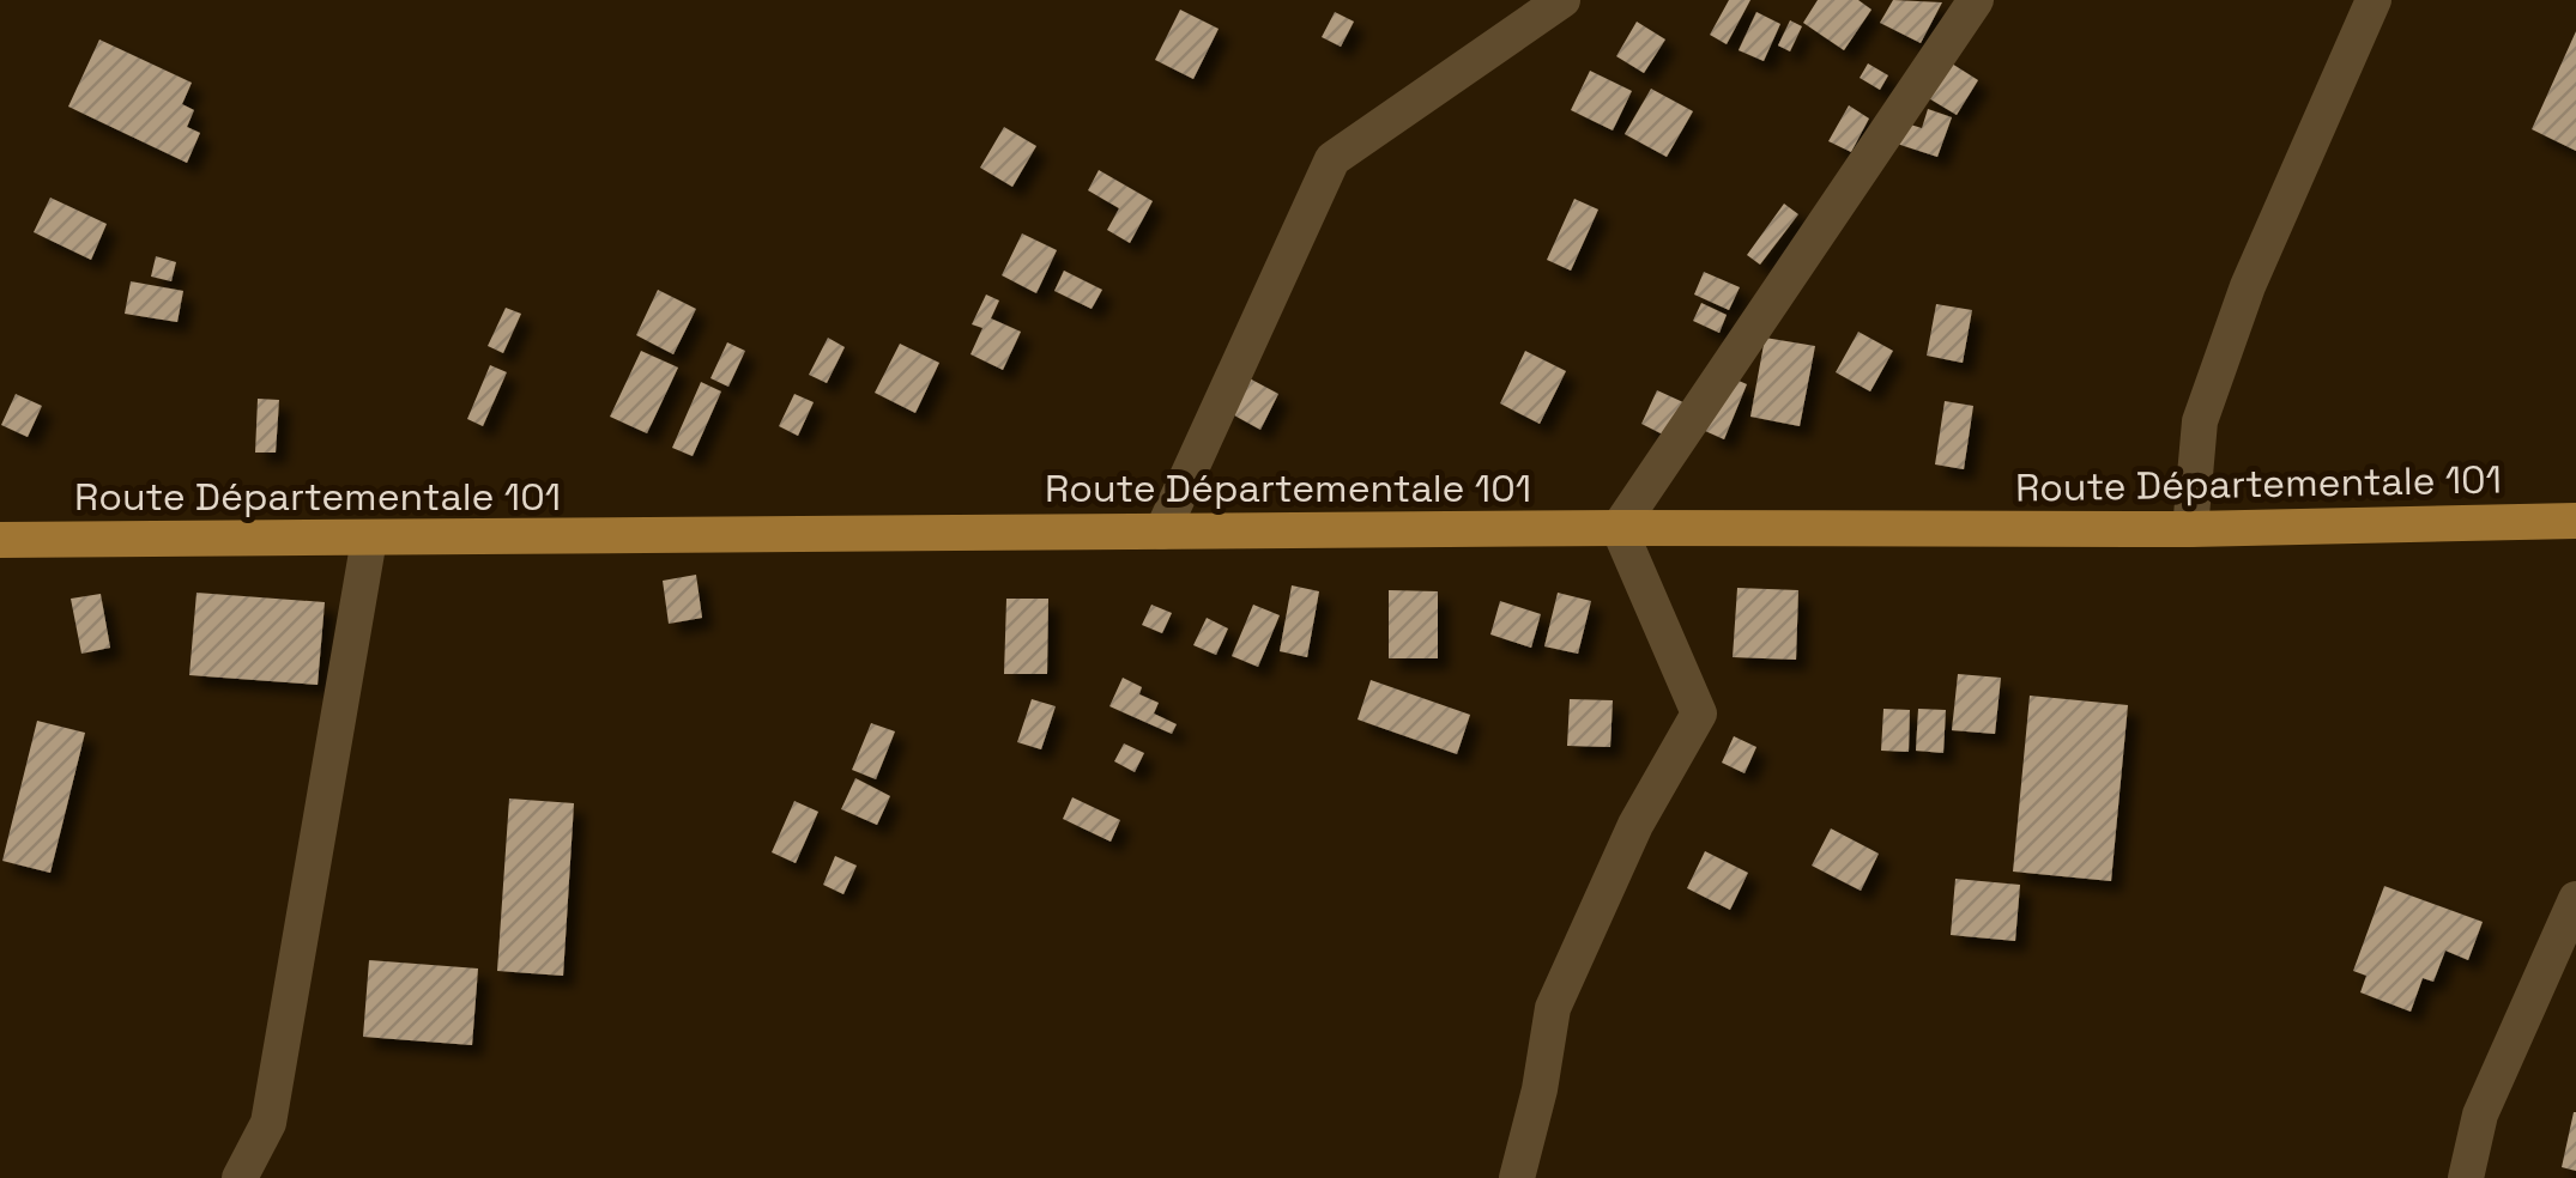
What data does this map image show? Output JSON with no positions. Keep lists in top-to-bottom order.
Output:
{
  "streets": {
    "main road": ["Route Départementale 101"]
  }
}
